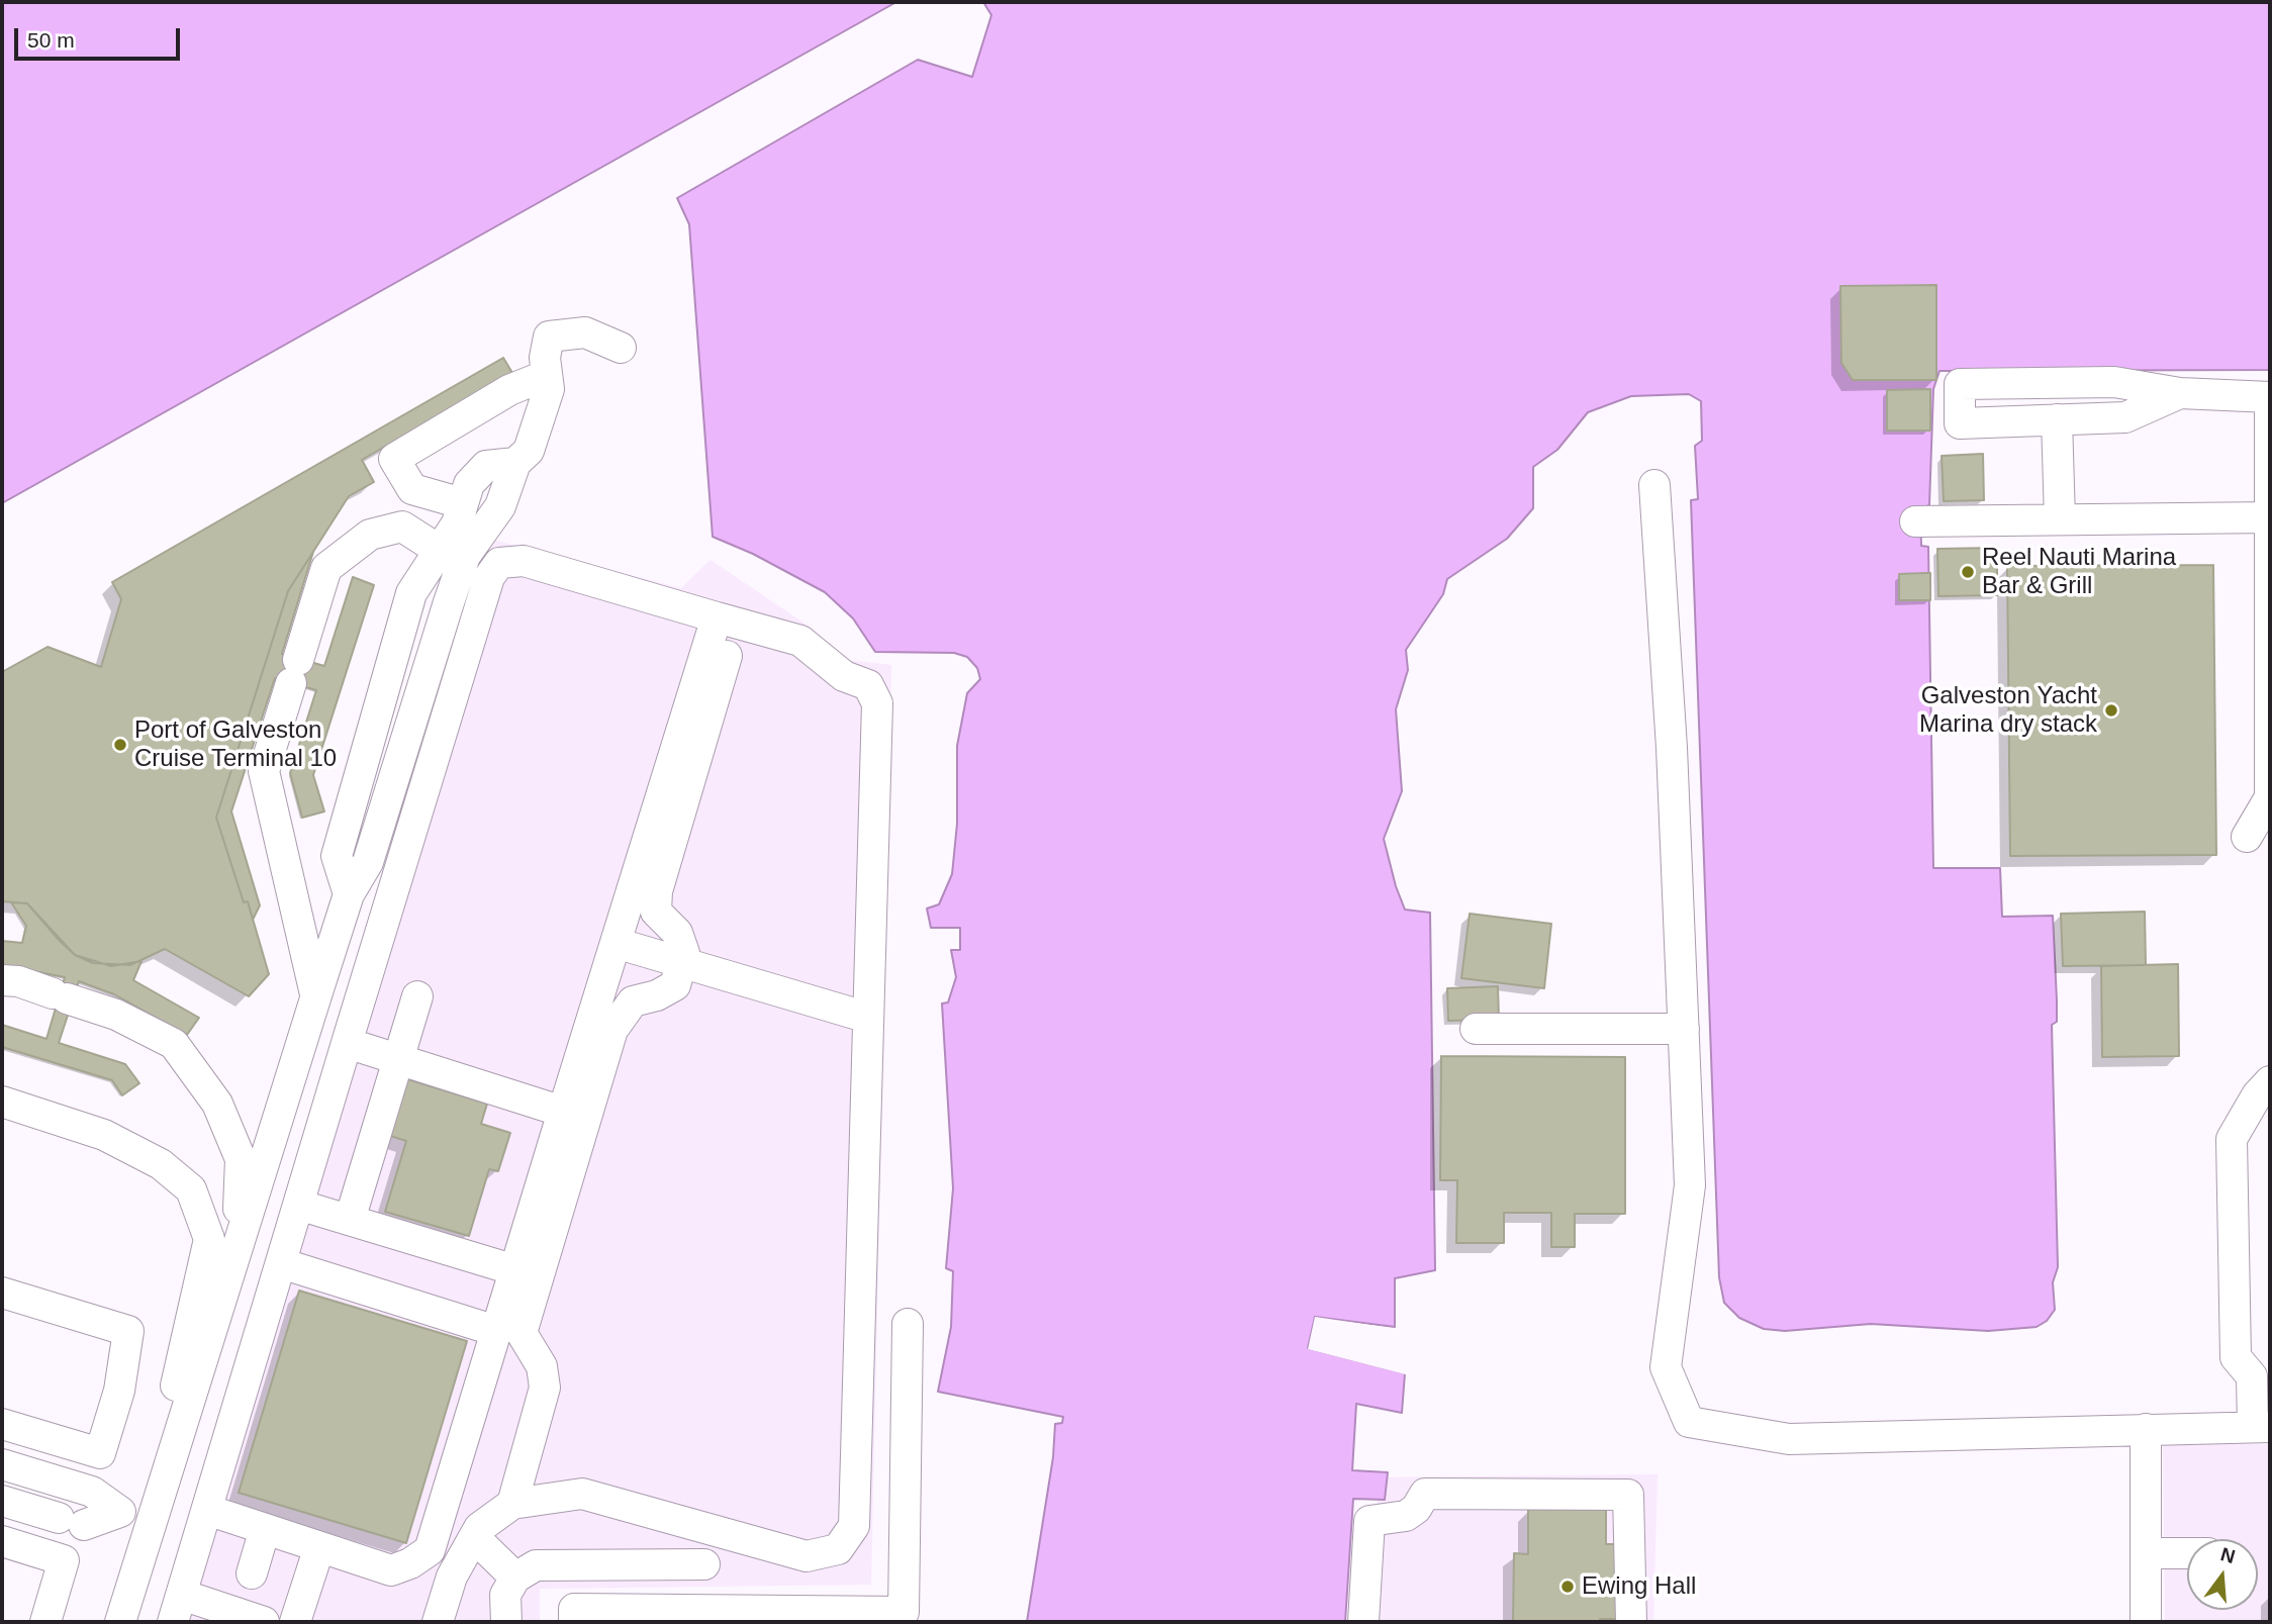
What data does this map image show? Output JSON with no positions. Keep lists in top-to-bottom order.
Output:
{
  "places": [
    "Reel Nauti Marina Bar & Grill",
    "Galveston Yacht Marina dry stack",
    "Port of Galveston Cruise Terminal 10",
    "Ewing Hall"
  ],
  "scale_bar": "50 m",
  "north": "top"
}
